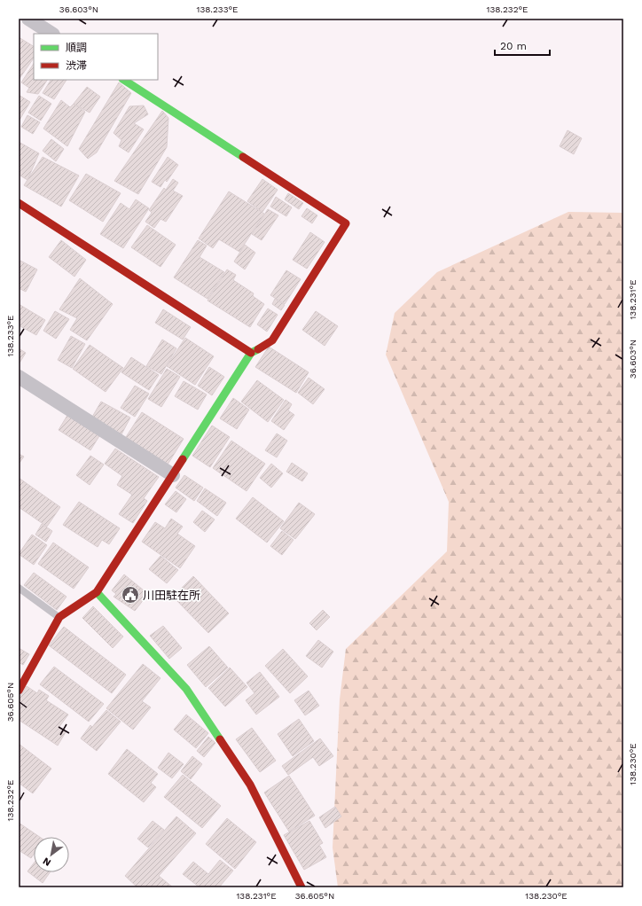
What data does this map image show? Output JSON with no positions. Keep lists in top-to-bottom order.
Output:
{
  "places": {
    "public building": ["川田駐在所"]
  },
  "legend": ["順調", "渋滞"],
  "scale_bar": "20 m",
  "north": "bottom left",
  "coordinates": [
    "36.603°N",
    "138.233°E",
    "138.232°E",
    "138.231°E",
    "36.605°N",
    "138.230°E"
  ]
}
